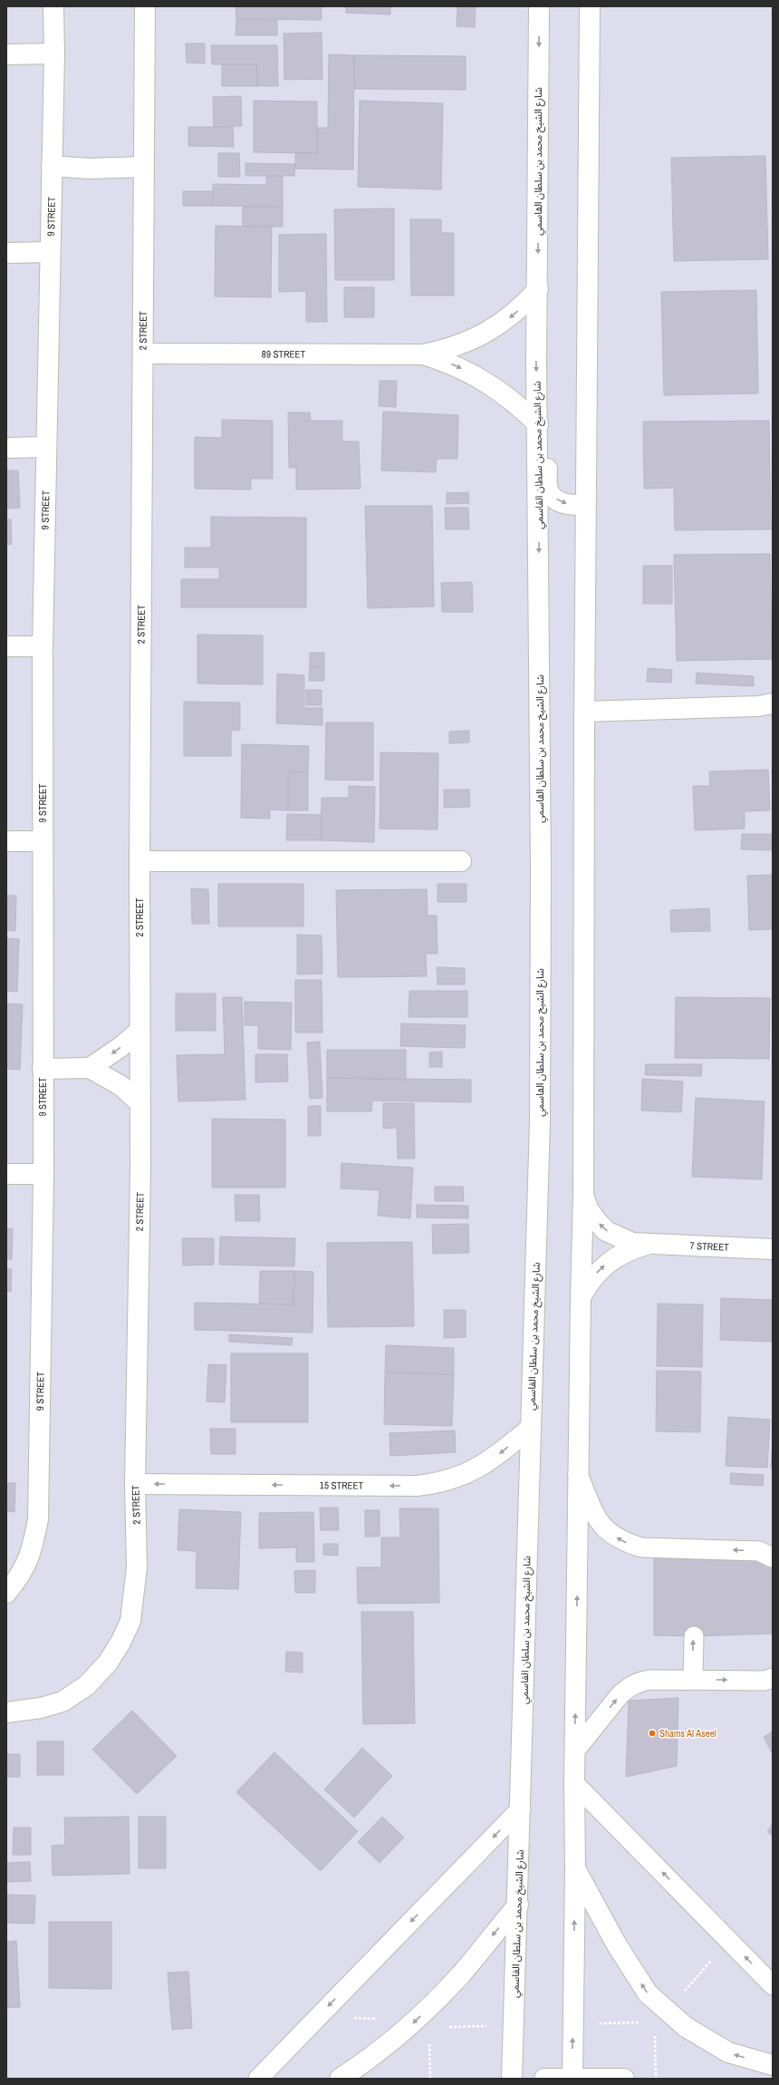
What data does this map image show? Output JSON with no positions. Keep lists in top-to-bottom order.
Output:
{
  "streets": {
    "street": [
      "شارع الشيخ محمد بن سلطان القاسمي",
      "9 STREET",
      "2 STREET",
      "89 STREET",
      "7 STREET",
      "15 STREET"
    ]
  },
  "crossings": [
    ["شارع الشيخ محمد بن سلطان القاسمي", "89 STREET"],
    ["شارع الشيخ محمد بن سلطان القاسمي", "15 STREET"],
    ["2 STREET", "89 STREET"],
    ["2 STREET", "15 STREET"]
  ],
  "one_way": ["15 STREET"],
  "places": ["Shams Al Aseel"]
}
